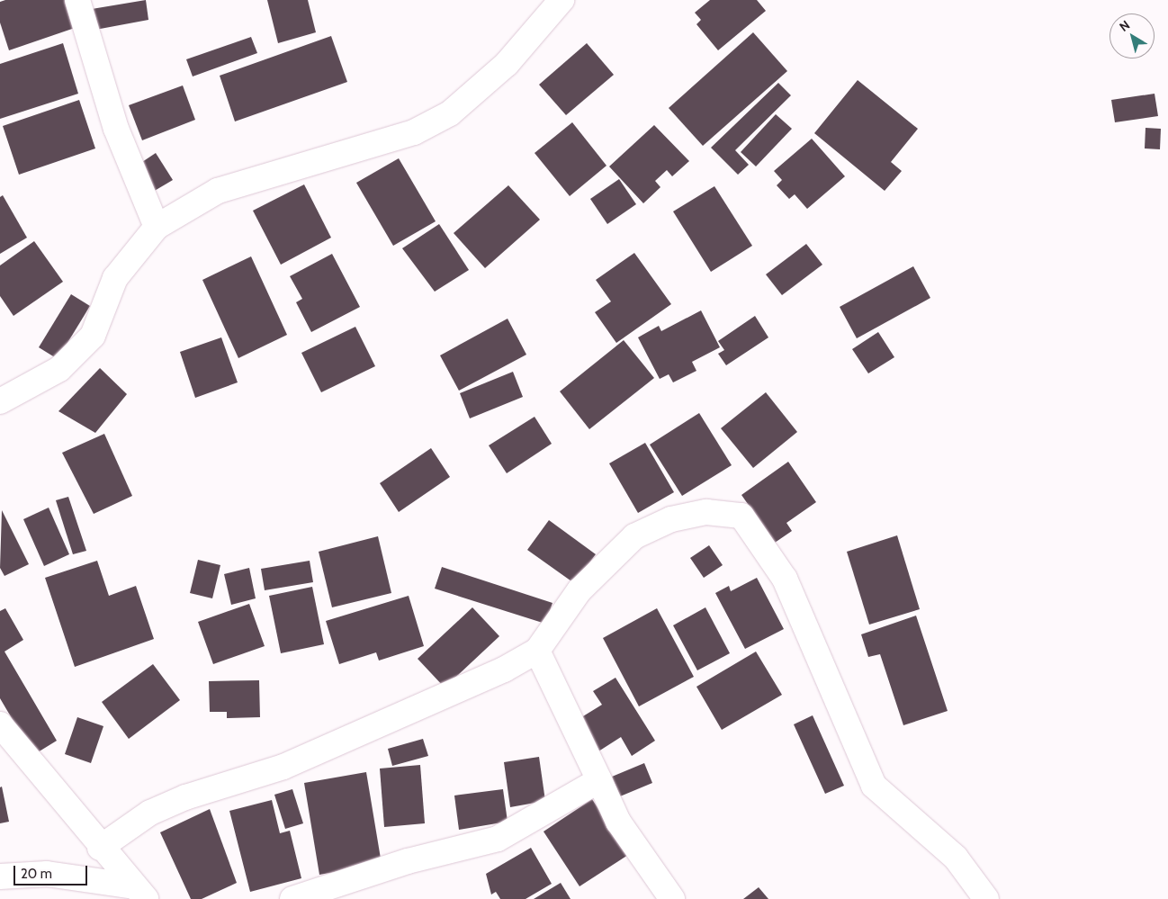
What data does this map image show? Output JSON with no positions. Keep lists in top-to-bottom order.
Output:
{
  "scale_bar": "20 m",
  "north": "top left"
}
